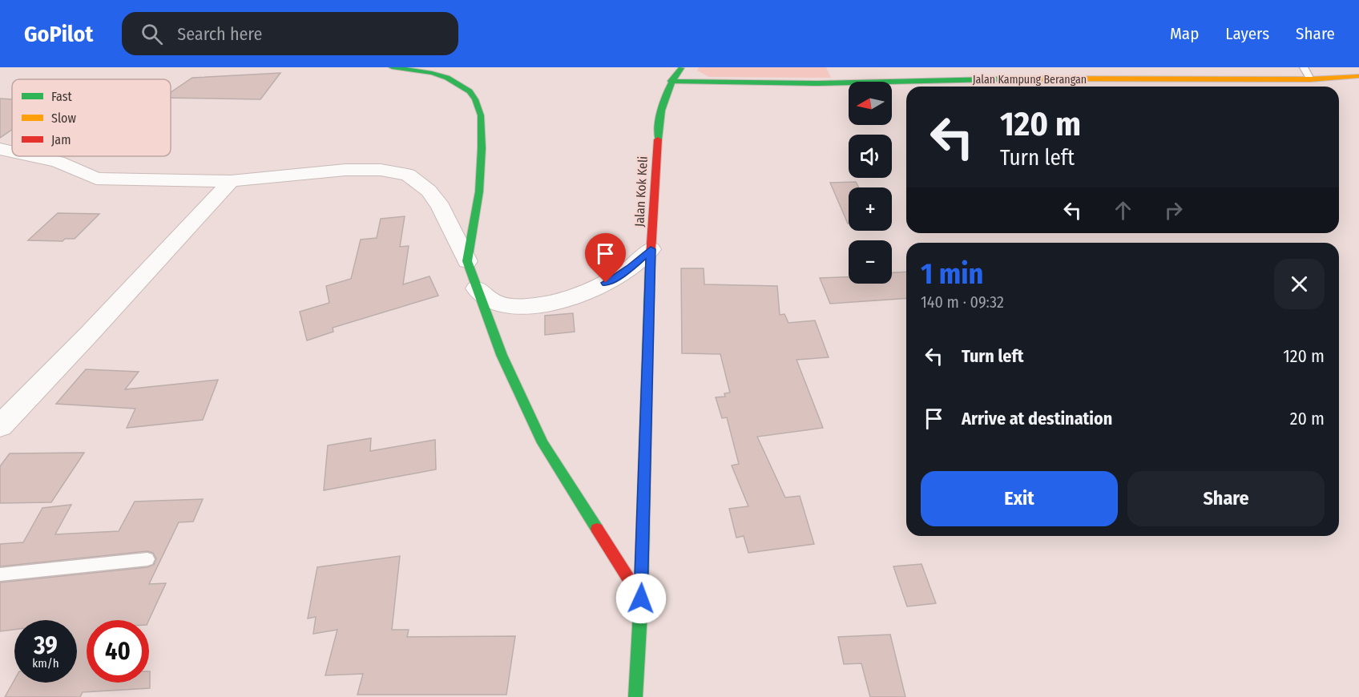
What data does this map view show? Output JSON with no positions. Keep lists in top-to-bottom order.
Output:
{
  "streets": {
    "street": ["Jalan Kampung Berangan", "Jalan Kok Keli"]
  },
  "crossings": [
    ["Jalan Kampung Berangan", "Jalan Kok Keli"]
  ],
  "legend": ["Fast", "Slow", "Jam"],
  "north": "left",
  "page": {
    "header": "GoPilot",
    "search": "Search here",
    "nav": ["Map", "Layers", "Share"],
    "map_buttons": ["+", "−"],
    "turn": ["120 m", "Turn left"],
    "heading": ["1 min", "140 m · 09:32"],
    "list": [
      {
        "name": "Turn left",
        "value": "120 m"
      },
      {
        "name": "Arrive at destination",
        "value": "20 m"
      }
    ],
    "buttons": ["Exit", "Share"],
    "speed": "39 km/h",
    "limit": "40"
  }
}
